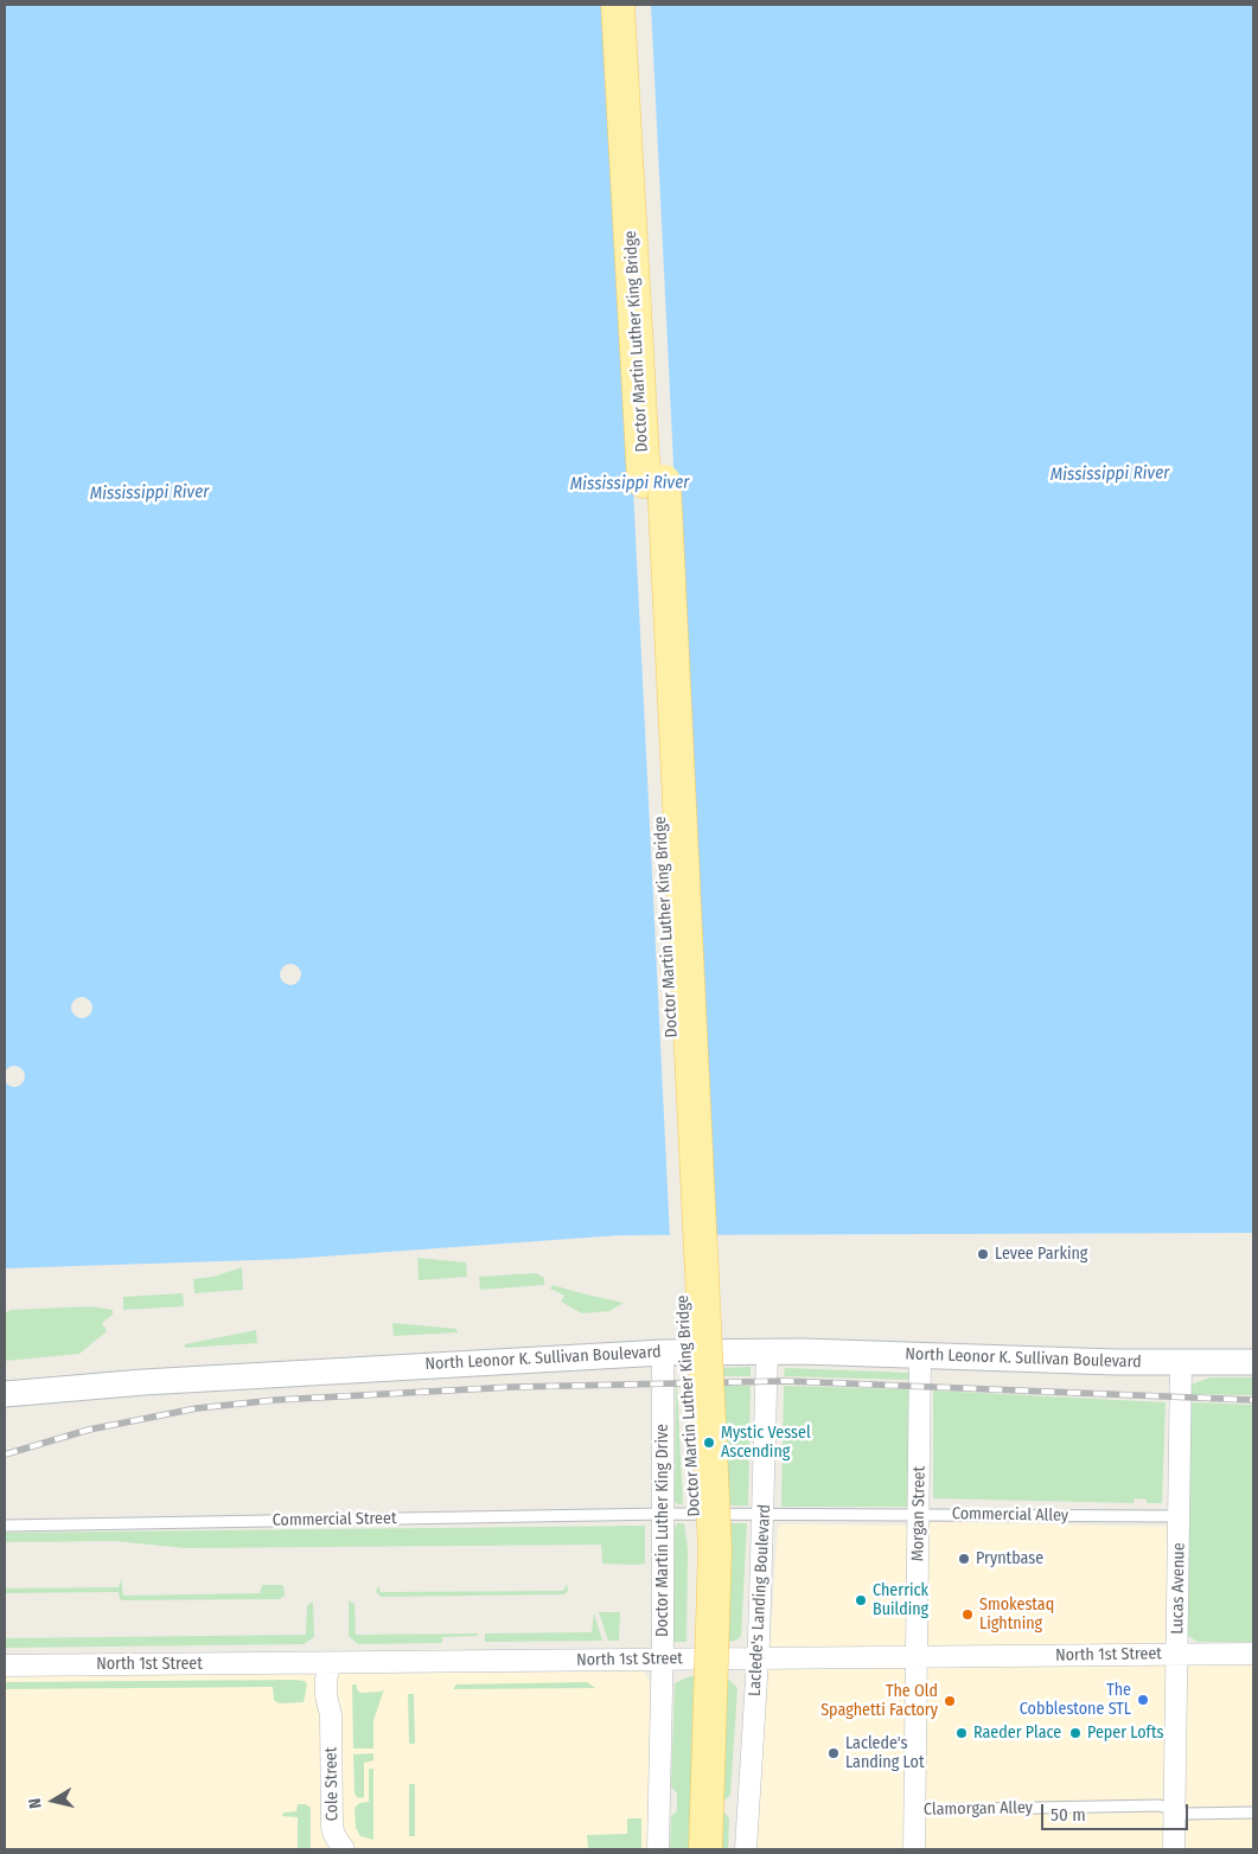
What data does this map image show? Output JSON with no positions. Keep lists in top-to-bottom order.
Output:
{
  "streets": {
    "main road": ["Doctor Martin Luther King Bridge"],
    "street": [
      "North Leonor K. Sullivan Boulevard",
      "Morgan Street",
      "Doctor Martin Luther King Drive",
      "Lucas Avenue",
      "Laclede's Landing Boulevard",
      "North 1st Street",
      "Cole Street"
    ],
    "lane": ["Commercial Alley", "Commercial Street", "Clamorgan Alley"]
  },
  "crossings": [
    ["North Leonor K. Sullivan Boulevard", "Morgan Street"],
    ["North Leonor K. Sullivan Boulevard", "Doctor Martin Luther King Drive"],
    ["North Leonor K. Sullivan Boulevard", "Lucas Avenue"],
    ["North Leonor K. Sullivan Boulevard", "Laclede's Landing Boulevard"],
    ["Morgan Street", "Commercial Alley"],
    ["Morgan Street", "North 1st Street"],
    ["Morgan Street", "Clamorgan Alley"],
    ["Commercial Alley", "Commercial Street"],
    ["Commercial Alley", "Doctor Martin Luther King Drive"],
    ["Commercial Alley", "Lucas Avenue"],
    ["Commercial Alley", "Laclede's Landing Boulevard"],
    ["Commercial Street", "Doctor Martin Luther King Drive"],
    ["Doctor Martin Luther King Drive", "North 1st Street"],
    ["Lucas Avenue", "North 1st Street"],
    ["Lucas Avenue", "Clamorgan Alley"],
    ["Laclede's Landing Boulevard", "North 1st Street"],
    ["North 1st Street", "Cole Street"]
  ],
  "water": ["Mississippi River"],
  "places": [
    "Levee Parking",
    "Mystic Vessel Ascending",
    "Pryntbase",
    "Cherrick Building",
    "Smokestaq Lightning",
    "The Cobblestone STL",
    "The Old Spaghetti Factory",
    "Raeder Place",
    "Peper Lofts",
    "Laclede's Landing Lot"
  ],
  "scale_bar": "50 m",
  "north": "left"
}
